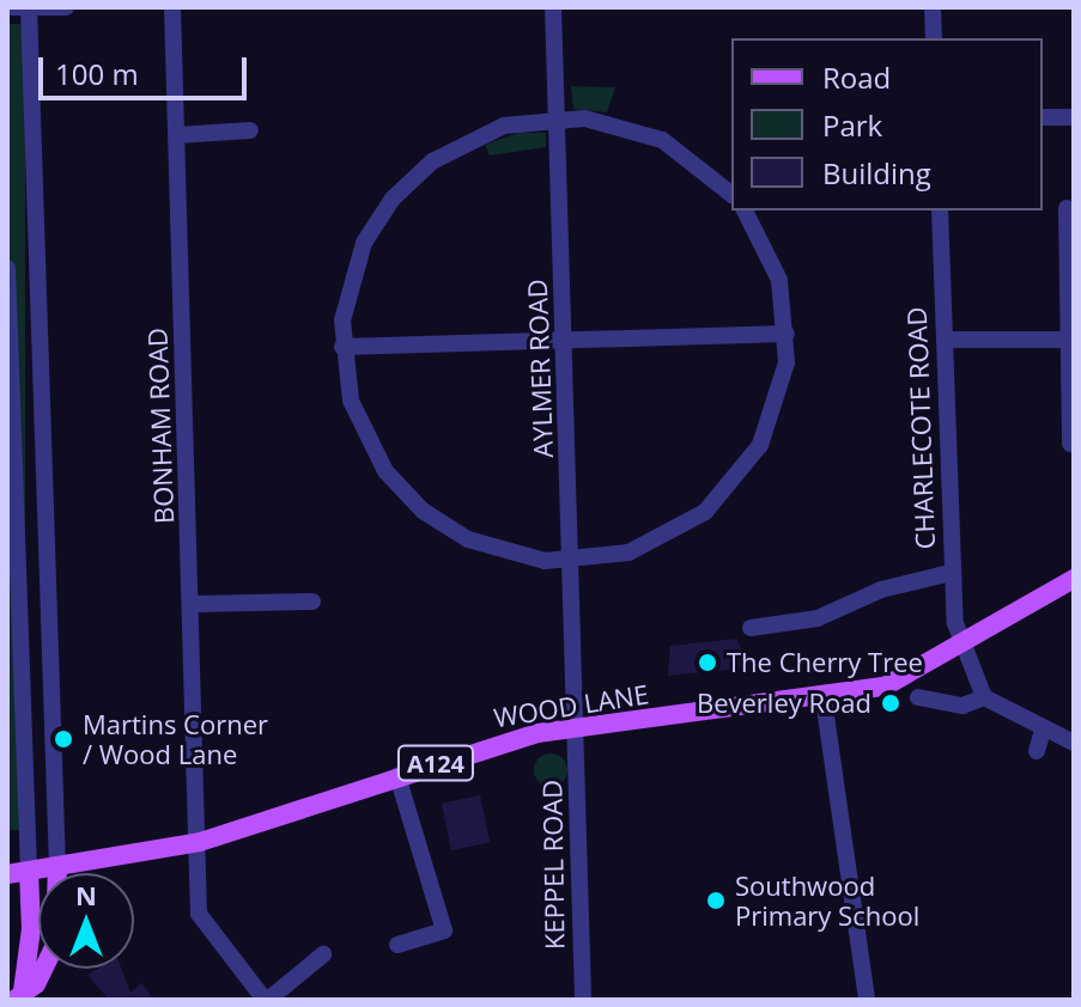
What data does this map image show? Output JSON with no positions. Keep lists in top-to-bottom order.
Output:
{
  "streets": {
    "main road": ["WOOD LANE", "A124"],
    "street": [
      "AYLMER ROAD",
      "BONHAM ROAD",
      "CHARLECOTE ROAD",
      "KEPPEL ROAD"
    ]
  },
  "crossings": [
    ["AYLMER ROAD", "WOOD LANE"],
    ["AYLMER ROAD", "KEPPEL ROAD"],
    ["BONHAM ROAD", "WOOD LANE"],
    ["CHARLECOTE ROAD", "WOOD LANE"],
    ["WOOD LANE", "KEPPEL ROAD"]
  ],
  "places": [
    "The Cherry Tree",
    "Beverley Road",
    "Martins Corner / Wood Lane",
    "Southwood Primary School"
  ],
  "legend": ["Road", "Park", "Building"],
  "scale_bar": "100 m",
  "north": "top"
}
